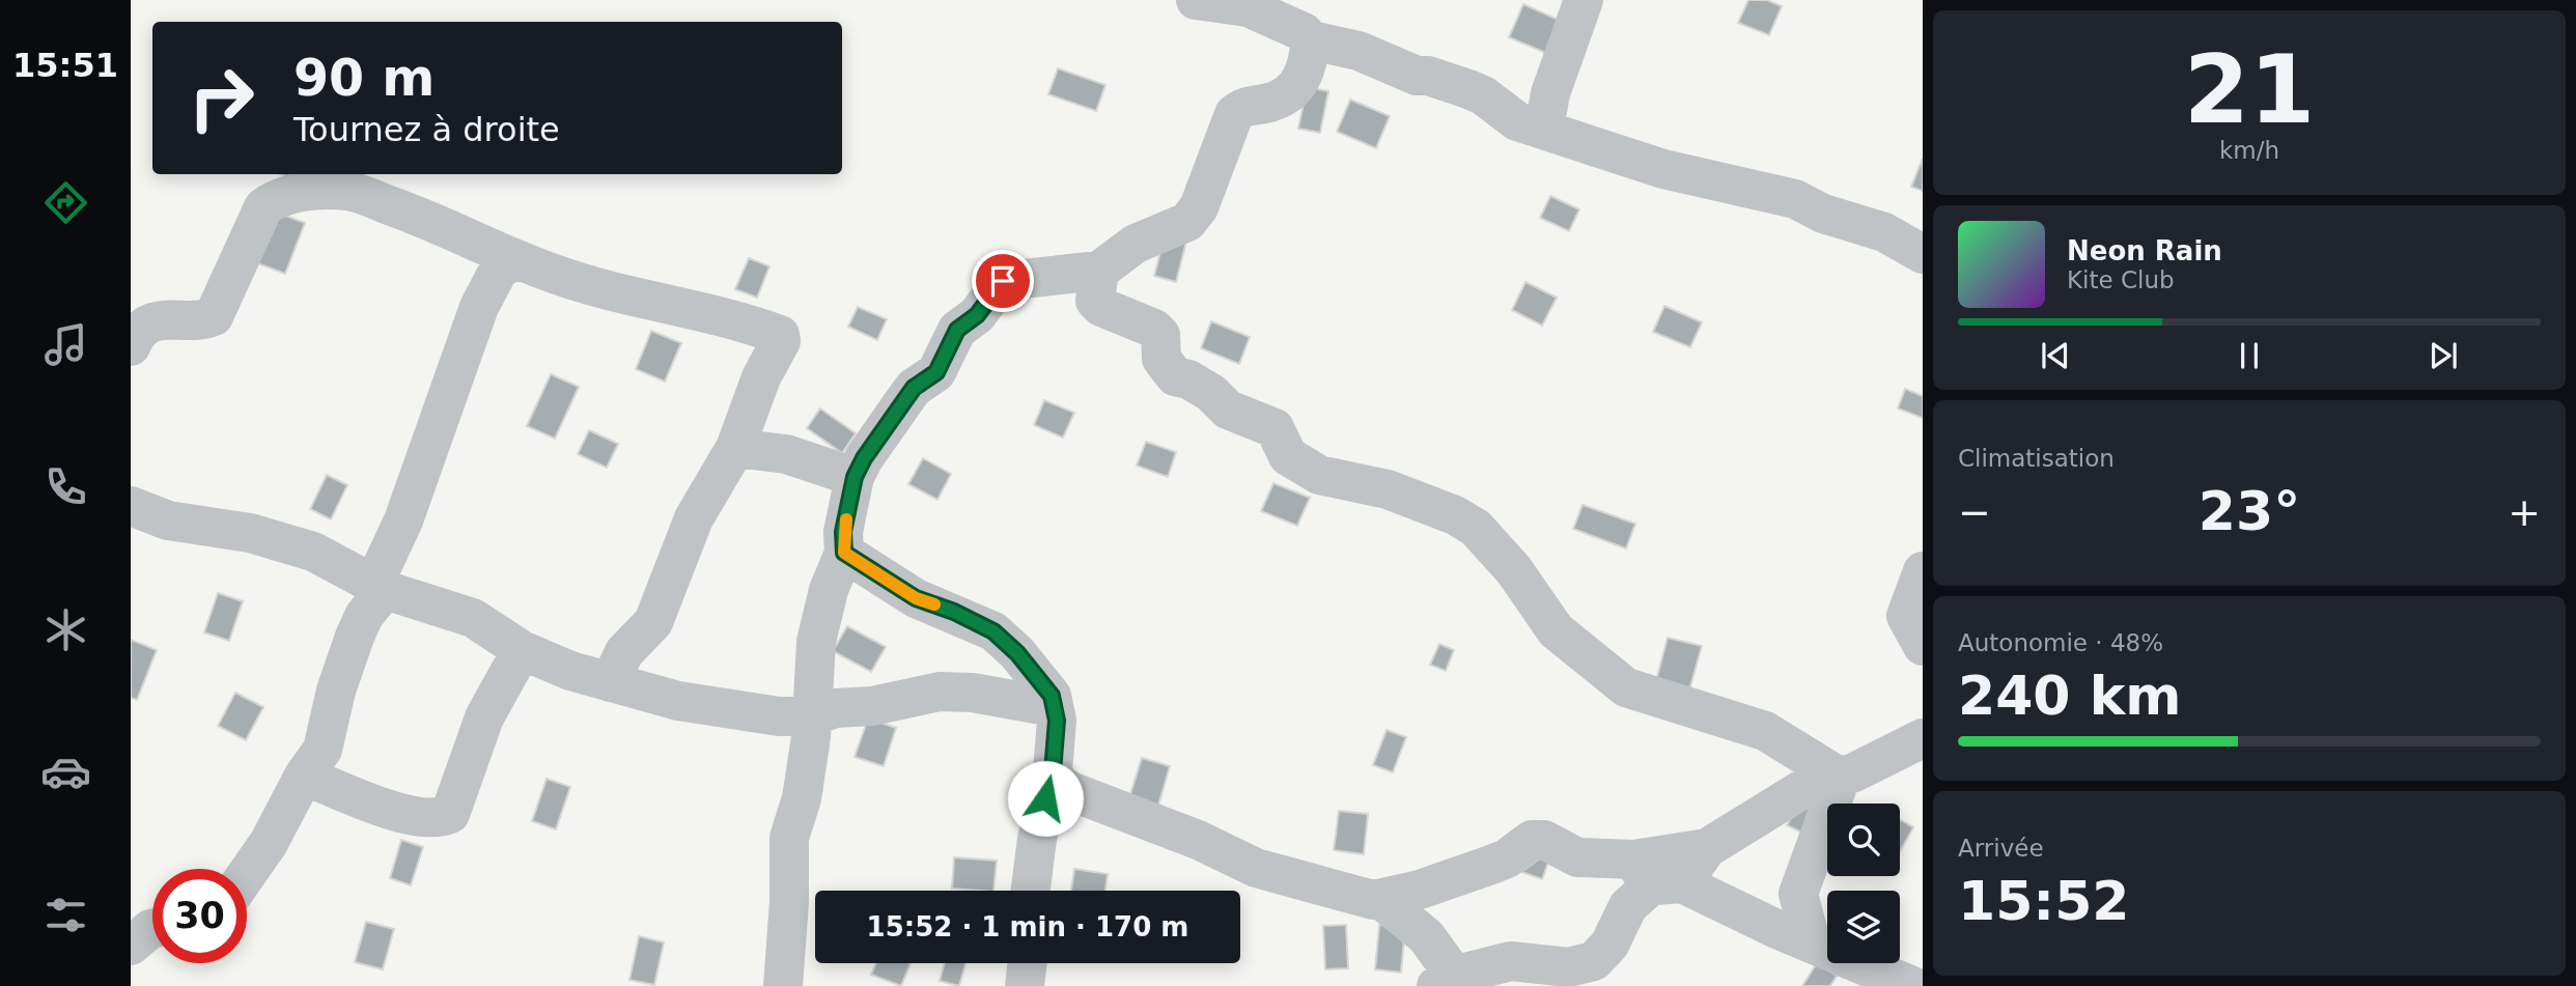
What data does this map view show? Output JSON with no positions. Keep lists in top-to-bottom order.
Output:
{
  "page": {
    "tabs": "15:51",
    "tile": [
      ["21", "km/h"],
      "Climatisation",
      ["Autonomie · 48%", "240 km"],
      ["Arrivée", "15:52"]
    ],
    "turn": ["90 m", "Tournez à droite"],
    "song": ["Neon Rain", "Kite Club"],
    "heat": ["−", "23°", "+"],
    "limit": "30",
    "trip": "15:52 · 1 min · 170 m"
  }
}
